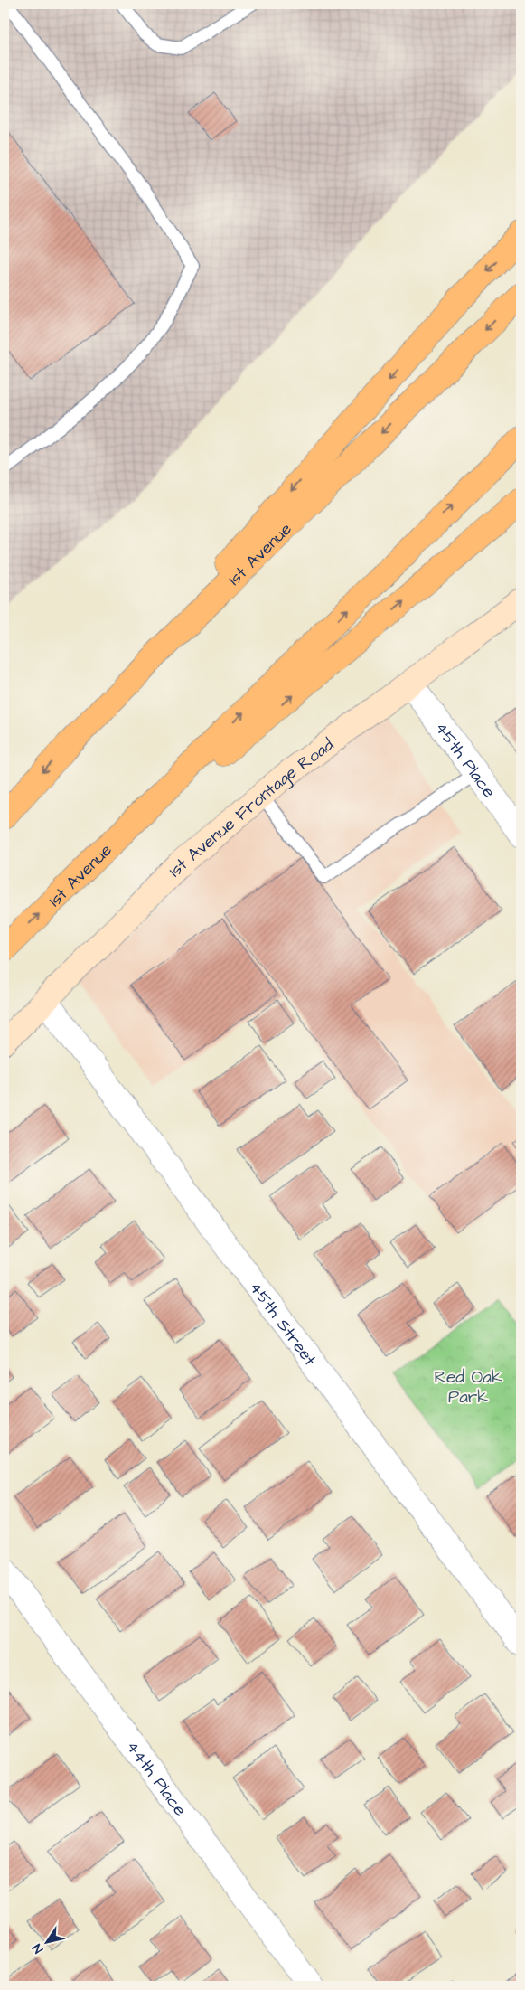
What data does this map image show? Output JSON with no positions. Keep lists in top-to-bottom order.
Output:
{
  "streets": {
    "main road": ["1st Avenue"],
    "street": [
      "45th Place",
      "1st Avenue Frontage Road",
      "45th Street",
      "44th Place"
    ]
  },
  "crossings": [
    ["45th Place", "1st Avenue Frontage Road"],
    ["1st Avenue Frontage Road", "45th Street"]
  ],
  "parks": ["Red Oak Park"],
  "north": "bottom left"
}
